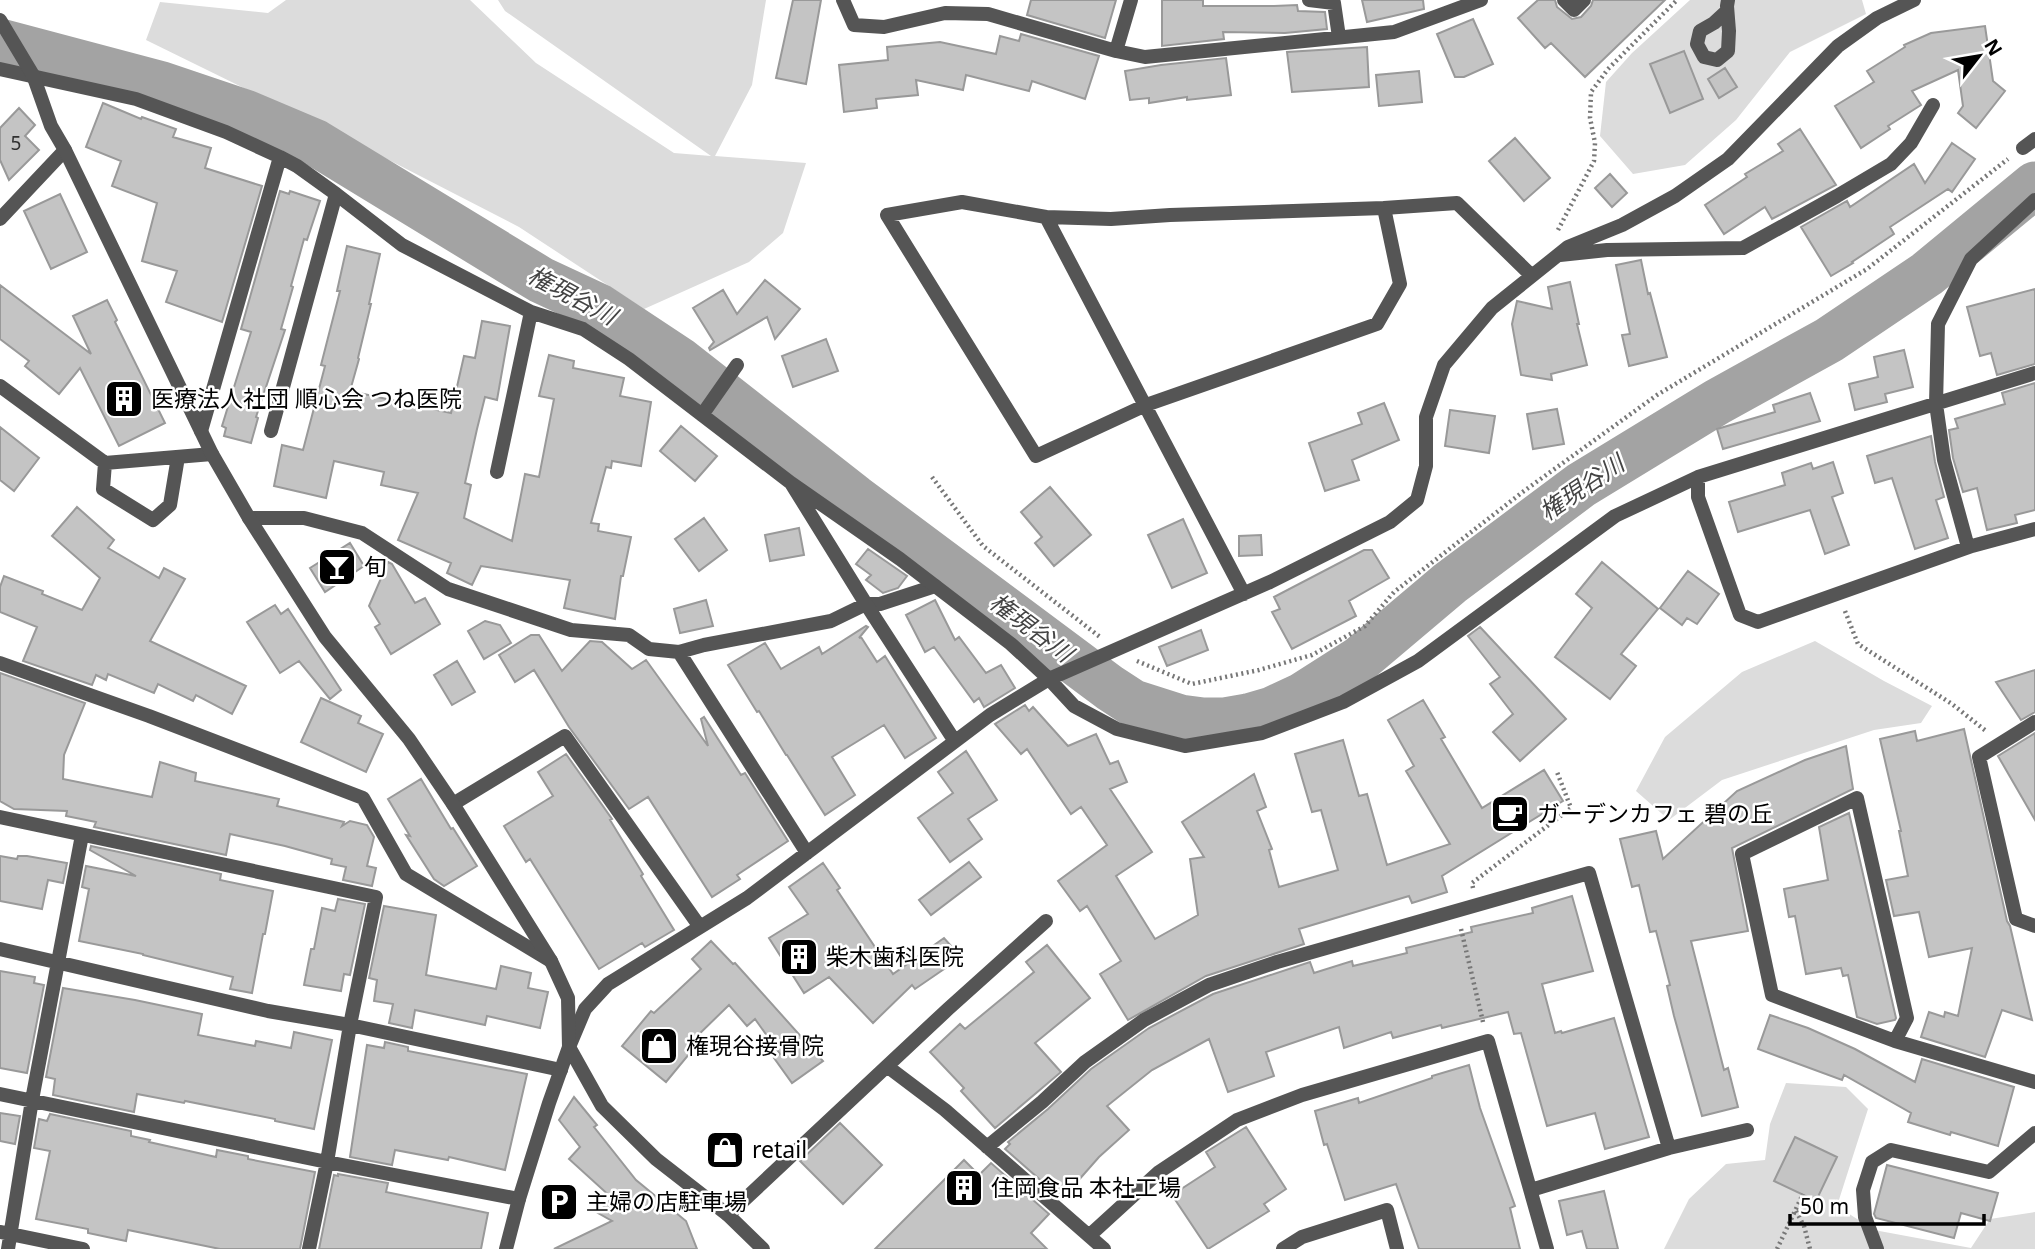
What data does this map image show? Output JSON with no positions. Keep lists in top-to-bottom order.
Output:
{
  "water": ["権現谷川"],
  "places": {
    "building": ["医療法人社団 順心会 つね医院", "柴木歯科医院", "住岡食品 本社工場"],
    "bar": ["旬"],
    "cafe": ["ガーデンカフェ 碧の丘"],
    "shop": ["権現谷接骨院", "retail"],
    "parking": ["主婦の店駐車場"]
  },
  "house_numbers": ["5"],
  "scale_bar": "50 m",
  "north": "top right"
}
